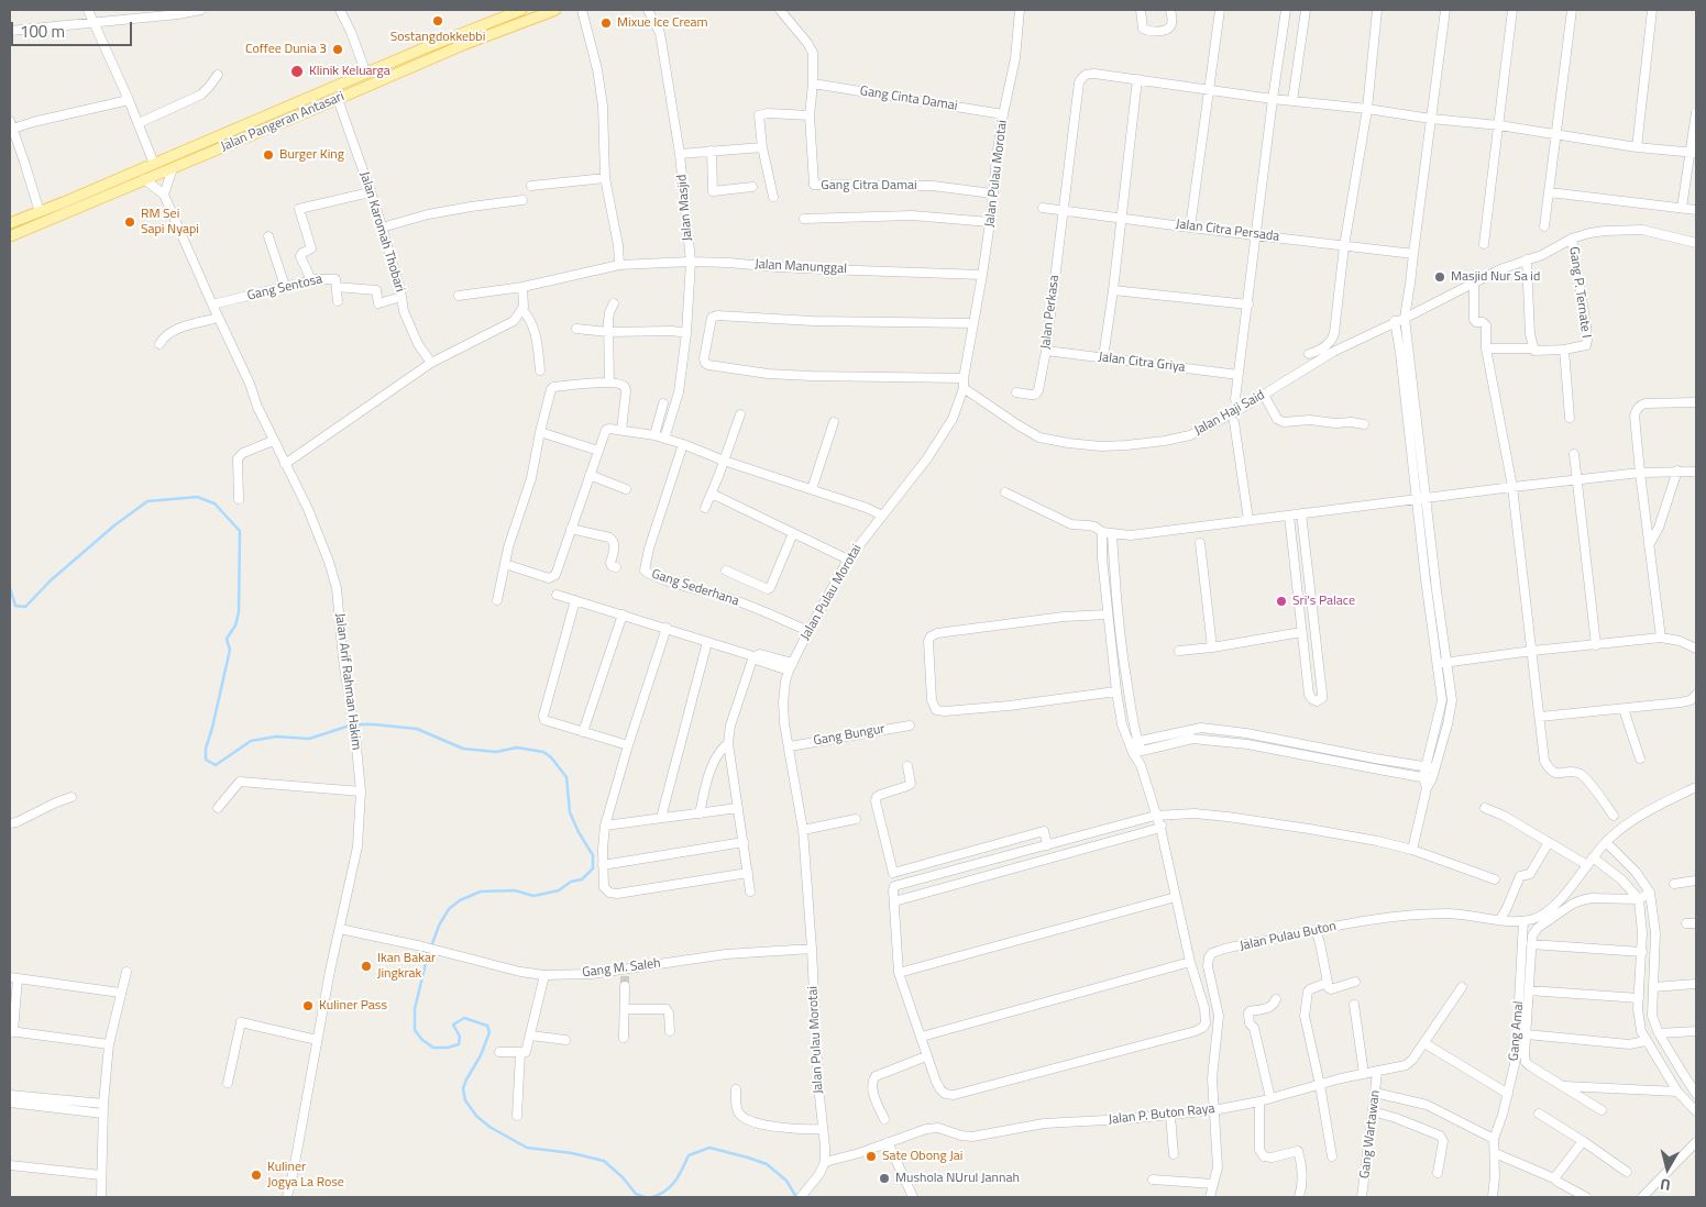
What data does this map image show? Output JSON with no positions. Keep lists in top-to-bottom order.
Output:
{
  "streets": {
    "main road": ["Jalan Pangeran Antasari"],
    "street": [
      "Gang Cinta Damai",
      "Jalan Pulau Morotai",
      "Gang Citra Damai",
      "Jalan Masjid",
      "Jalan Citra Persada",
      "Jalan Karomah Thobari",
      "Jalan Manunggal",
      "Gang Sentosa",
      "Gang P. Ternate I",
      "Jalan Perkasa",
      "Jalan Citra Griya",
      "Jalan Haji Said",
      "Gang Sederhana",
      "Jalan Arif Rahman Hakim",
      "Gang Bungur",
      "Jalan Pulau Buton",
      "Gang M. Saleh",
      "Gang Amal",
      "Jalan P. Buton Raya",
      "Gang Wartawan"
    ]
  },
  "crossings": [
    ["Gang Cinta Damai", "Jalan Pulau Morotai"],
    ["Jalan Pangeran Antasari", "Jalan Karomah Thobari"],
    ["Jalan Pangeran Antasari", "Jalan Arif Rahman Hakim"],
    ["Jalan Pulau Morotai", "Gang Citra Damai"],
    ["Jalan Pulau Morotai", "Jalan Manunggal"],
    ["Jalan Pulau Morotai", "Jalan Haji Said"],
    ["Jalan Pulau Morotai", "Gang Sederhana"],
    ["Jalan Pulau Morotai", "Gang Bungur"],
    ["Jalan Pulau Morotai", "Gang M. Saleh"],
    ["Jalan Pulau Morotai", "Jalan P. Buton Raya"],
    ["Jalan Masjid", "Jalan Manunggal"],
    ["Jalan Citra Persada", "Jalan Perkasa"],
    ["Gang Sentosa", "Jalan Arif Rahman Hakim"],
    ["Gang P. Ternate I", "Jalan Haji Said"],
    ["Jalan Perkasa", "Jalan Citra Griya"],
    ["Jalan Arif Rahman Hakim", "Gang M. Saleh"],
    ["Jalan Pulau Buton", "Gang Amal"],
    ["Jalan Pulau Buton", "Jalan P. Buton Raya"],
    ["Jalan P. Buton Raya", "Gang Wartawan"]
  ],
  "places": [
    "Sostangdokkebbi",
    "Mixue Ice Cream",
    "Coffee Dunia 3",
    "Klinik Keluarga",
    "Burger King",
    "RM Sei Sapi Nyapi",
    "Masjid Nur Sa id",
    "Sri's Palace",
    "Ikan Bakar Jingkrak",
    "Kuliner Pass",
    "Sate Obong Jai",
    "Kuliner Jogya La Rose",
    "Mushola NUrul Jannah"
  ],
  "scale_bar": "100 m",
  "north": "bottom"
}
